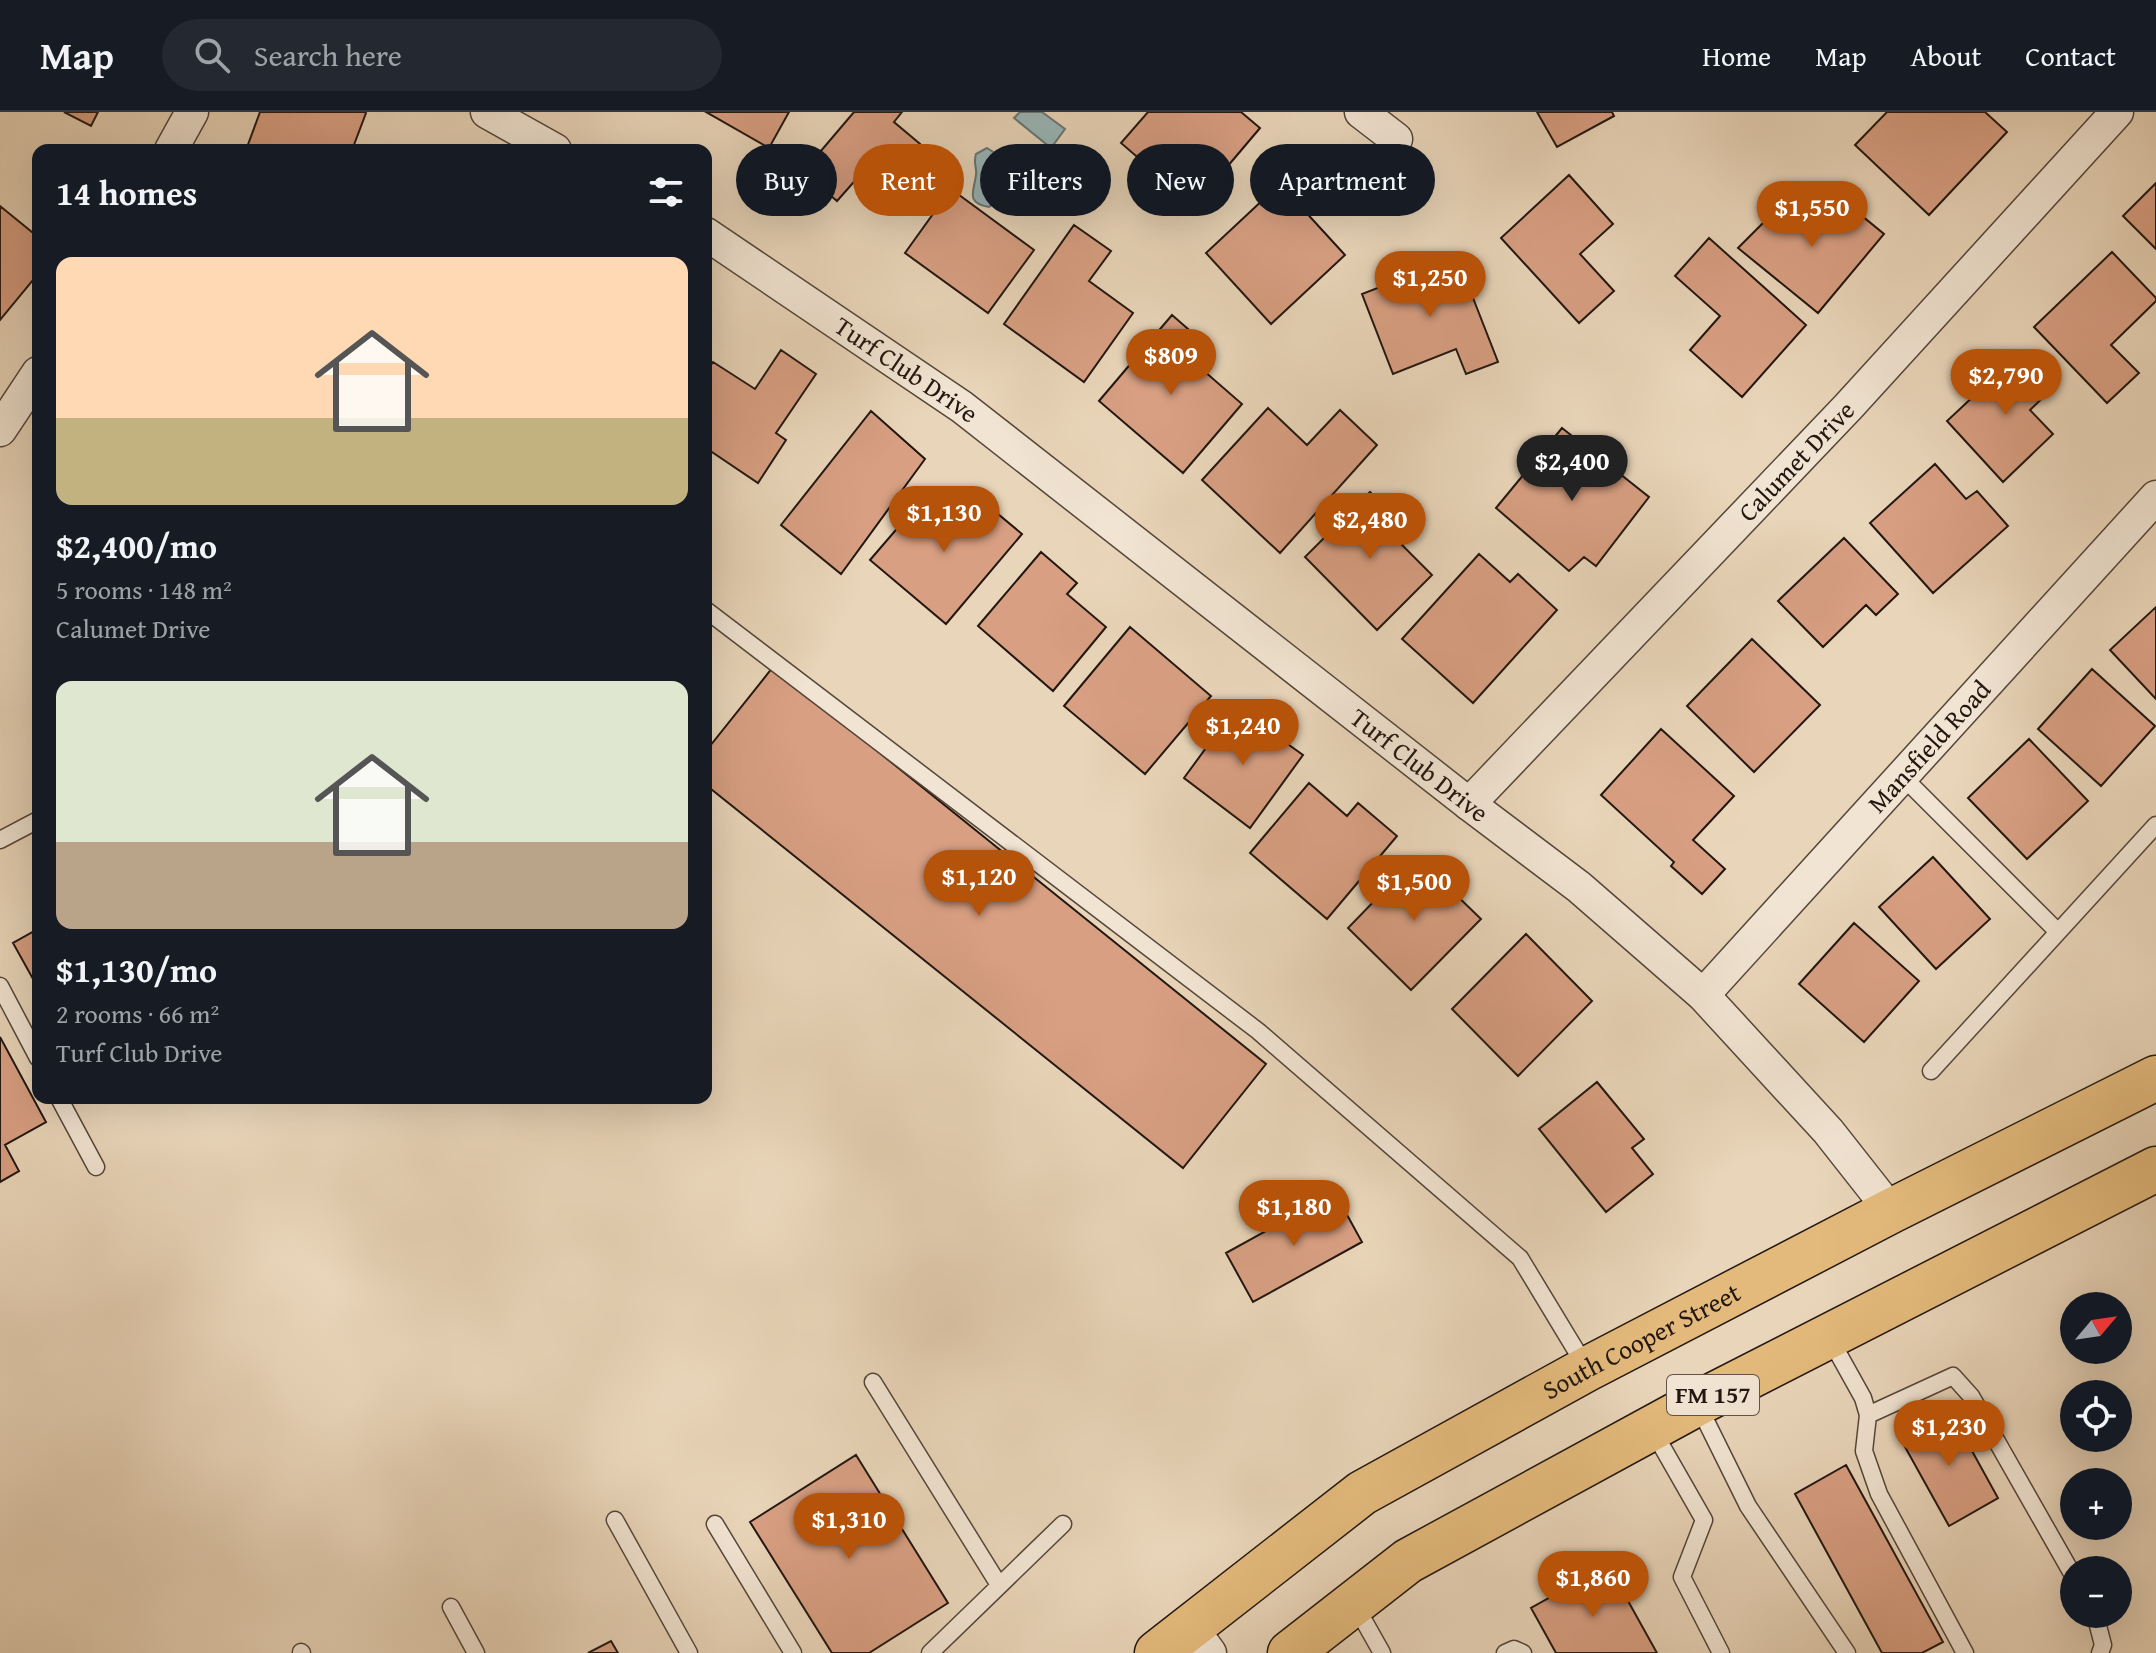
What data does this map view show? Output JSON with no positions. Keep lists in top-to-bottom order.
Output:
{
  "streets": {
    "main road": ["South Cooper Street", "FM 157"],
    "street": ["Turf Club Drive", "Calumet Drive", "Mansfield Road"]
  },
  "crossings": [
    ["Turf Club Drive", "Calumet Drive"],
    ["Turf Club Drive", "Mansfield Road"],
    ["Turf Club Drive", "South Cooper Street"]
  ],
  "north": "top right",
  "page": {
    "header": "Map",
    "search": "Search here",
    "nav": [
      "Home",
      "Map",
      "About",
      "Contact"
    ],
    "chip": [
      "Buy",
      "Rent",
      "Filters",
      "New",
      "Apartment"
    ],
    "heading": "14 homes",
    "price": [
      "$1,550",
      "$1,250",
      "$809",
      "$2,790",
      "$2,400",
      "$1,130",
      "$2,480",
      "$1,240",
      "$1,120",
      "$1,500",
      "$1,180",
      "$1,230",
      "$1,310",
      "$1,860"
    ],
    "list": [
      {
        "name": "$2,400/mo",
        "note": "5 rooms · 148 m² · Calumet Drive"
      },
      {
        "name": "$1,130/mo",
        "note": "2 rooms · 66 m² · Turf Club Drive"
      }
    ],
    "map_buttons": ["+", "−"]
  }
}
